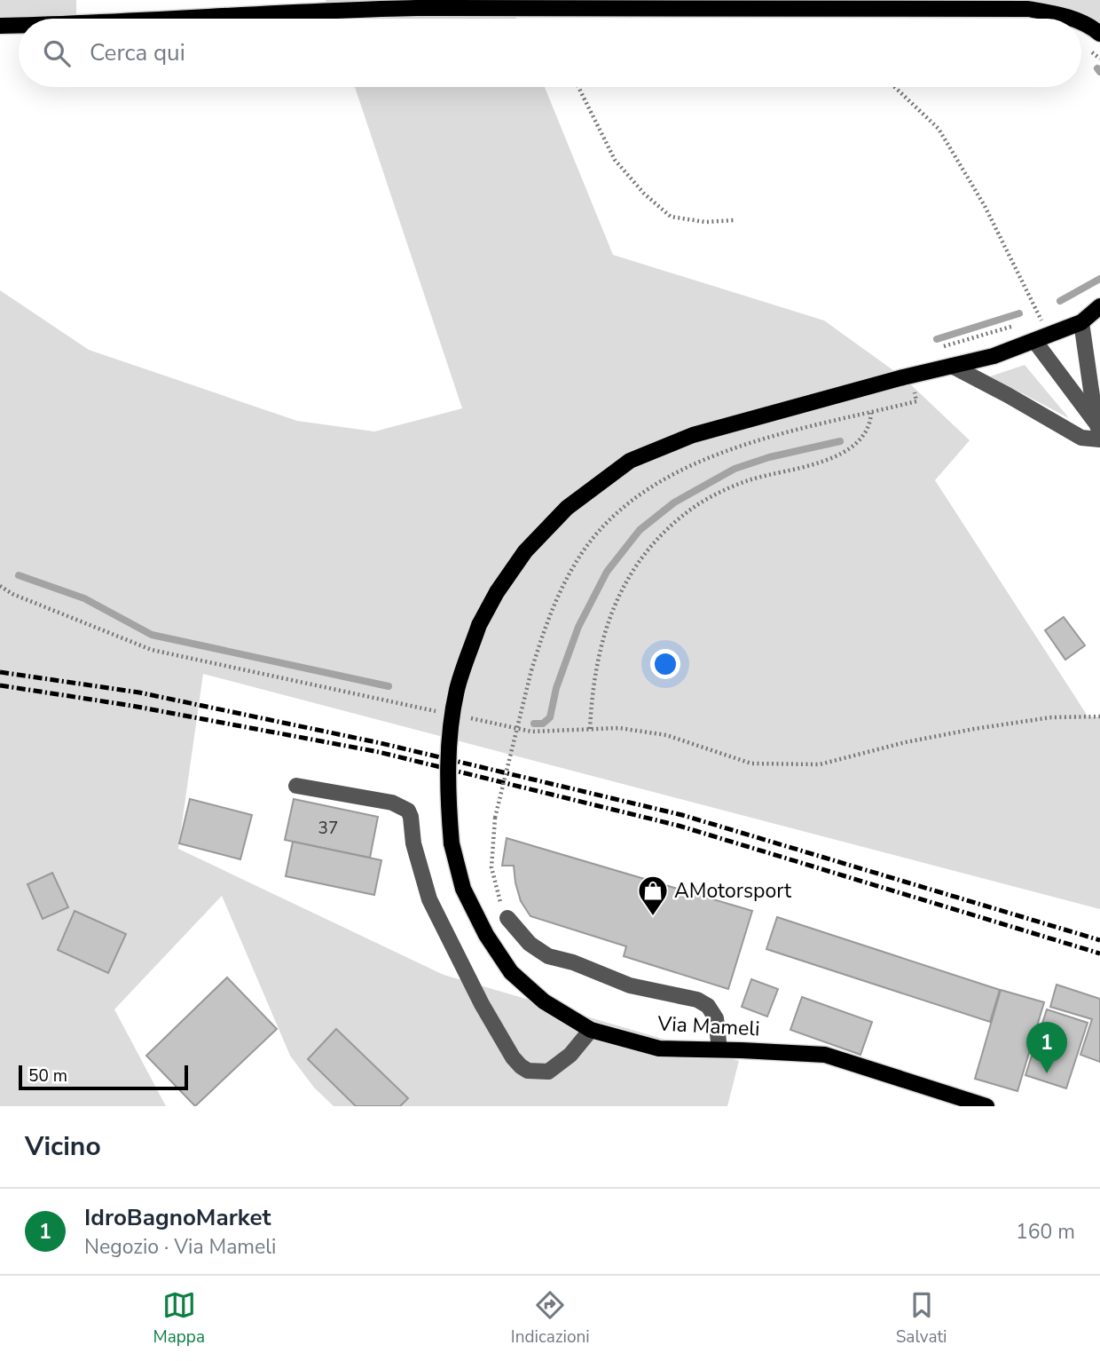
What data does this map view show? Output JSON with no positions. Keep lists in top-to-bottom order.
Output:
{
  "streets": {
    "main road": ["Via Mameli"]
  },
  "places": {
    "shop": ["AMotorsport"]
  },
  "house_numbers": ["37"],
  "scale_bar": "50 m",
  "page": {
    "search": "Cerca qui",
    "pins": "1",
    "scale": "50 m",
    "heading": "Vicino",
    "list": [
      {
        "mark": "1",
        "name": "IdroBagnoMarket",
        "note": "Negozio · Via Mameli",
        "value": "160 m"
      }
    ],
    "nav": ["Mappa", "Indicazioni", "Salvati"]
  }
}
